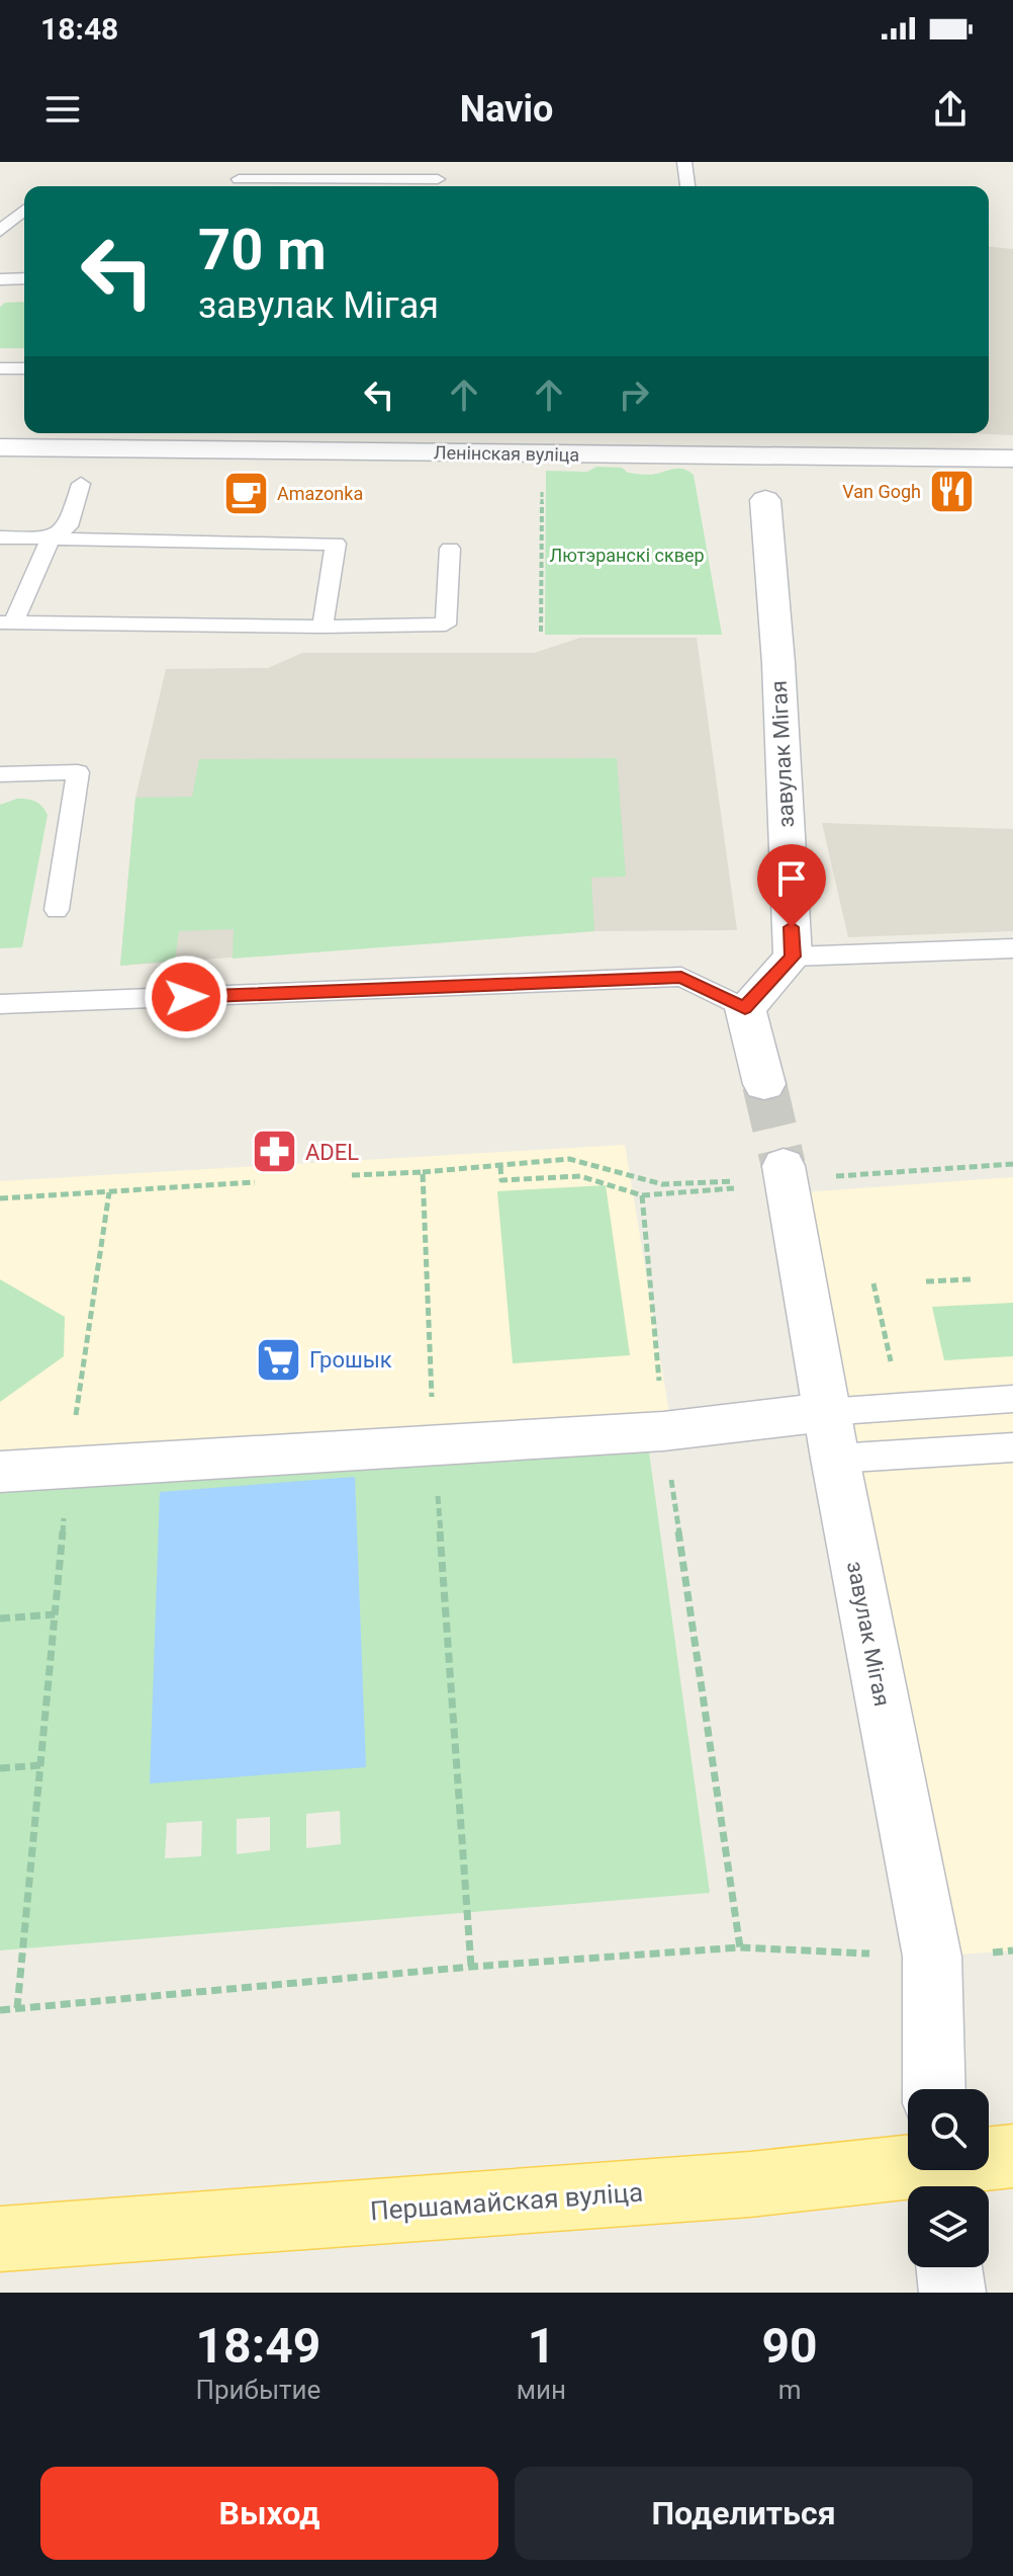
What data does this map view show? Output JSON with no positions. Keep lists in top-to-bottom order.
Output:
{
  "streets": {
    "main road": ["Першамайская вуліца"],
    "street": ["Ленінская вуліца", "завулак Мігая"]
  },
  "parks": ["Лютэранскі сквер"],
  "places": {
    "restaurant": ["Van Gogh"],
    "cafe": ["Amazonka"],
    "pharmacy": ["ADEL"],
    "supermarket": ["Грошык"]
  },
  "page": {
    "status": "18:48",
    "header": "Navio",
    "turn": ["70 m", "завулак Мігая"],
    "eta": [
      "18:49",
      "Прибытие",
      "1",
      "мин",
      "90",
      "m"
    ],
    "buttons": ["Выход", "Поделиться"]
  }
}
